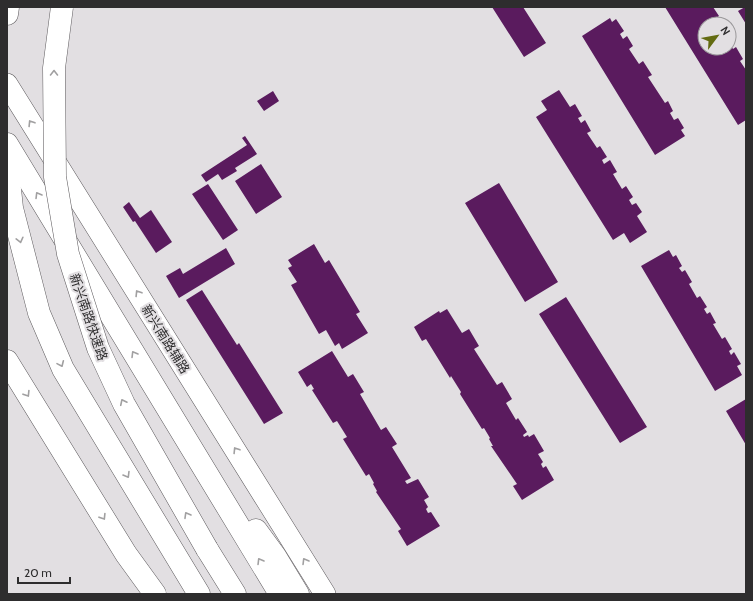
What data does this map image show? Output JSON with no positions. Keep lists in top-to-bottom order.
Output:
{
  "streets": {
    "main road": ["新兴南路快速路"],
    "street": ["新兴南路辅路"]
  },
  "one_way": ["新兴南路辅路"],
  "scale_bar": "20 m",
  "north": "top right"
}
